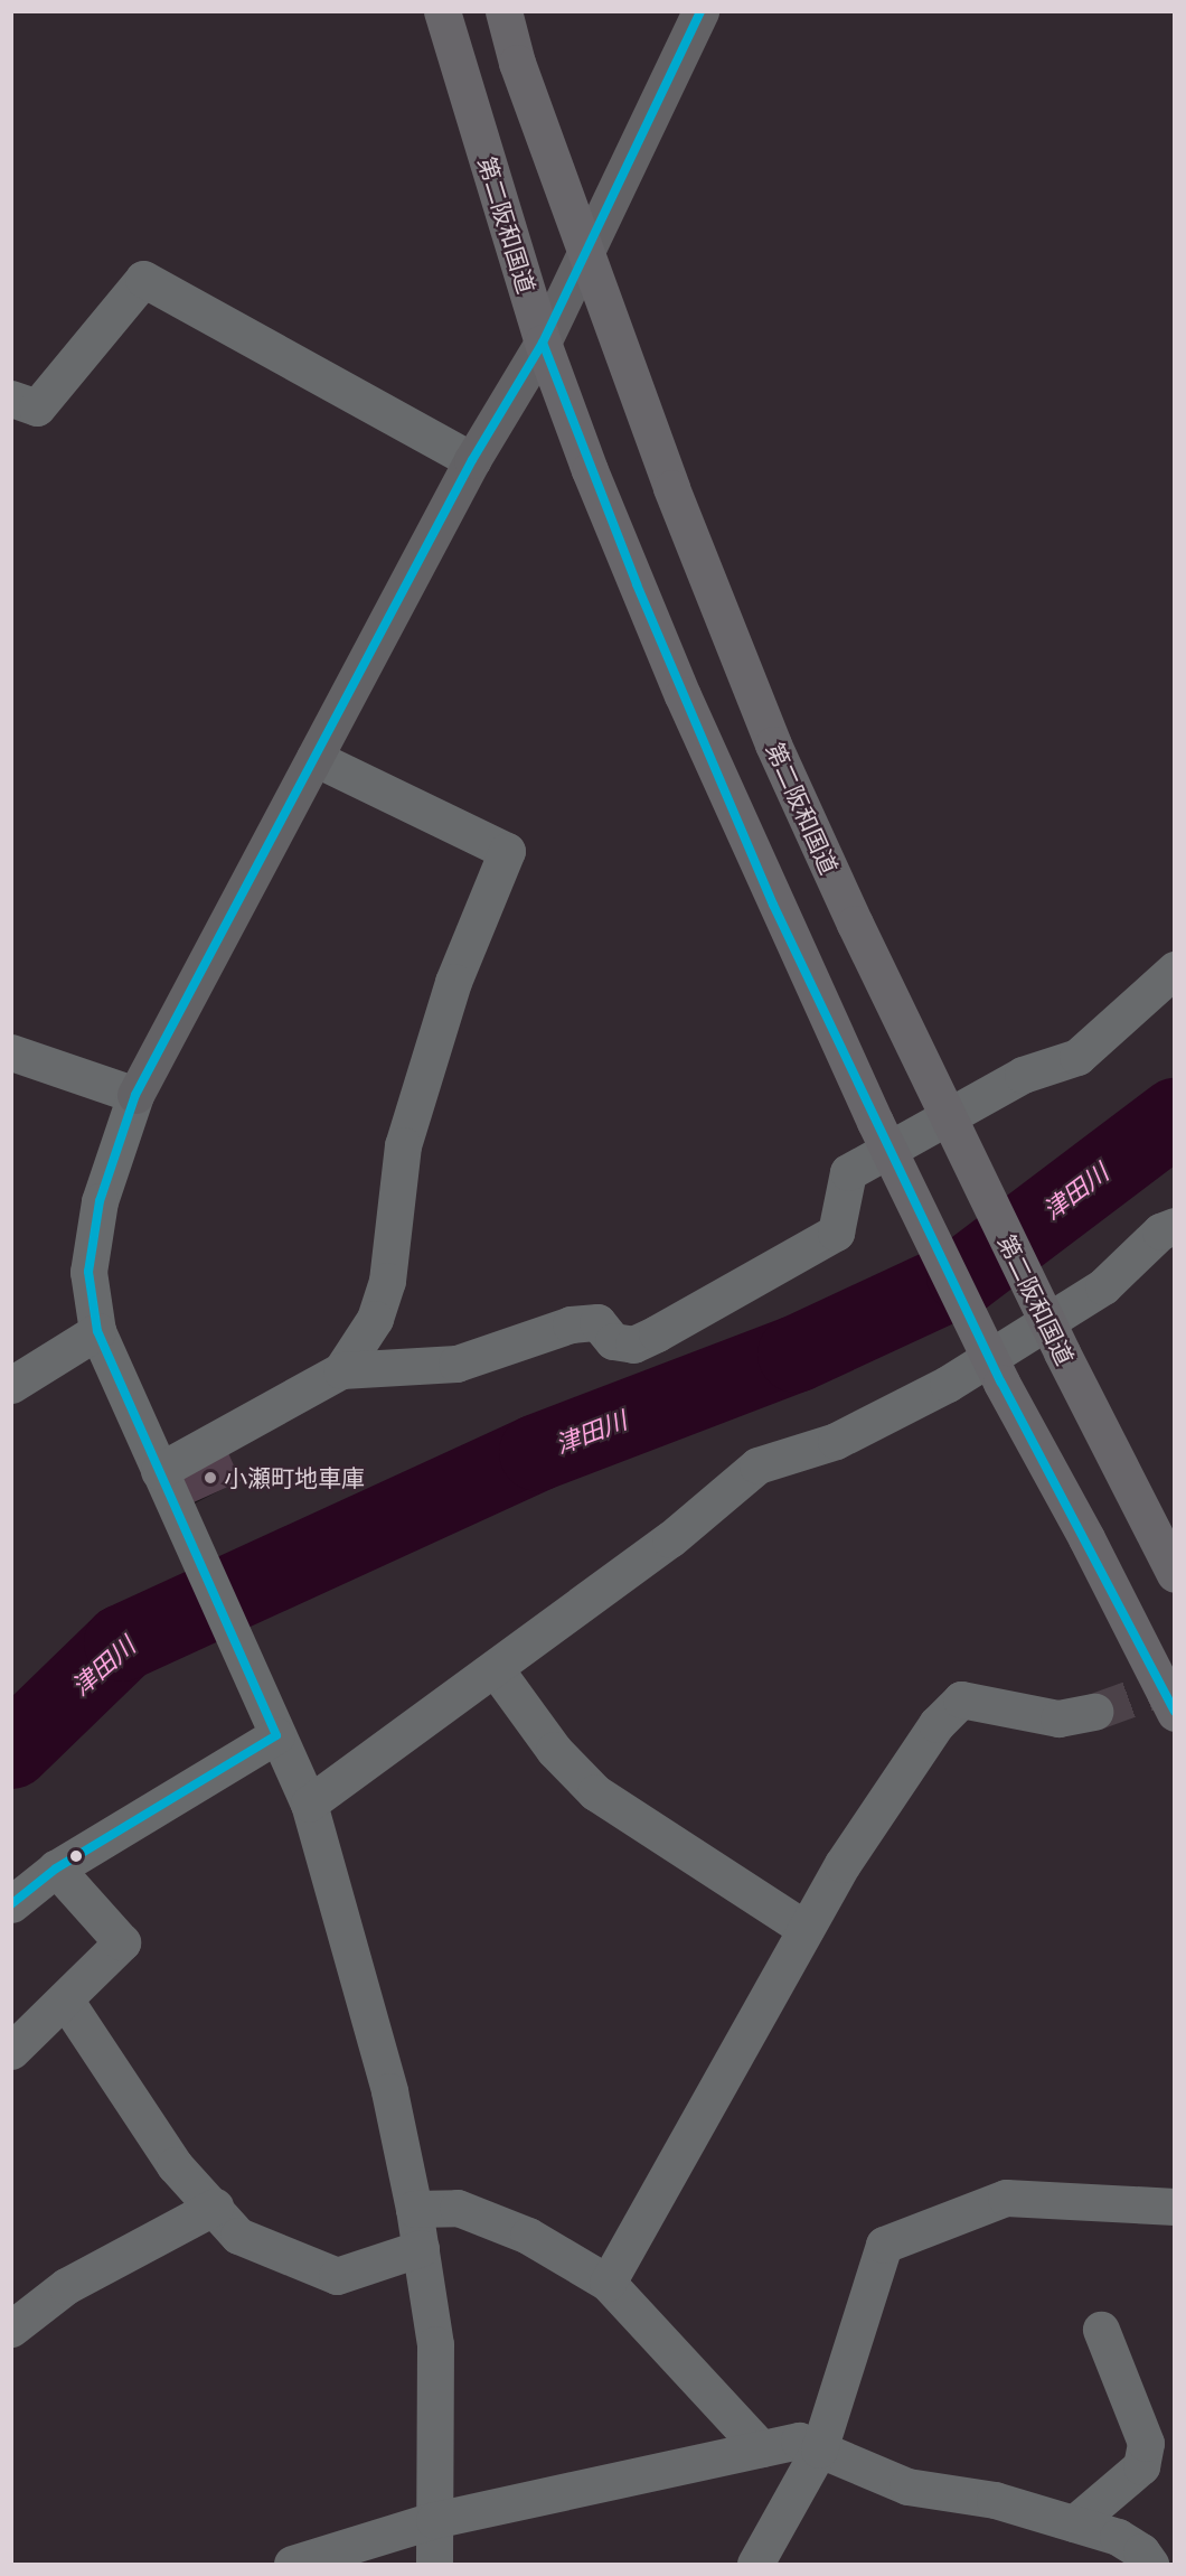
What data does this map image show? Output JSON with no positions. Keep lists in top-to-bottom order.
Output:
{
  "streets": {
    "highway": ["第二阪和国道"]
  },
  "water": ["津田川"],
  "places": ["小瀬町地車庫"]
}
